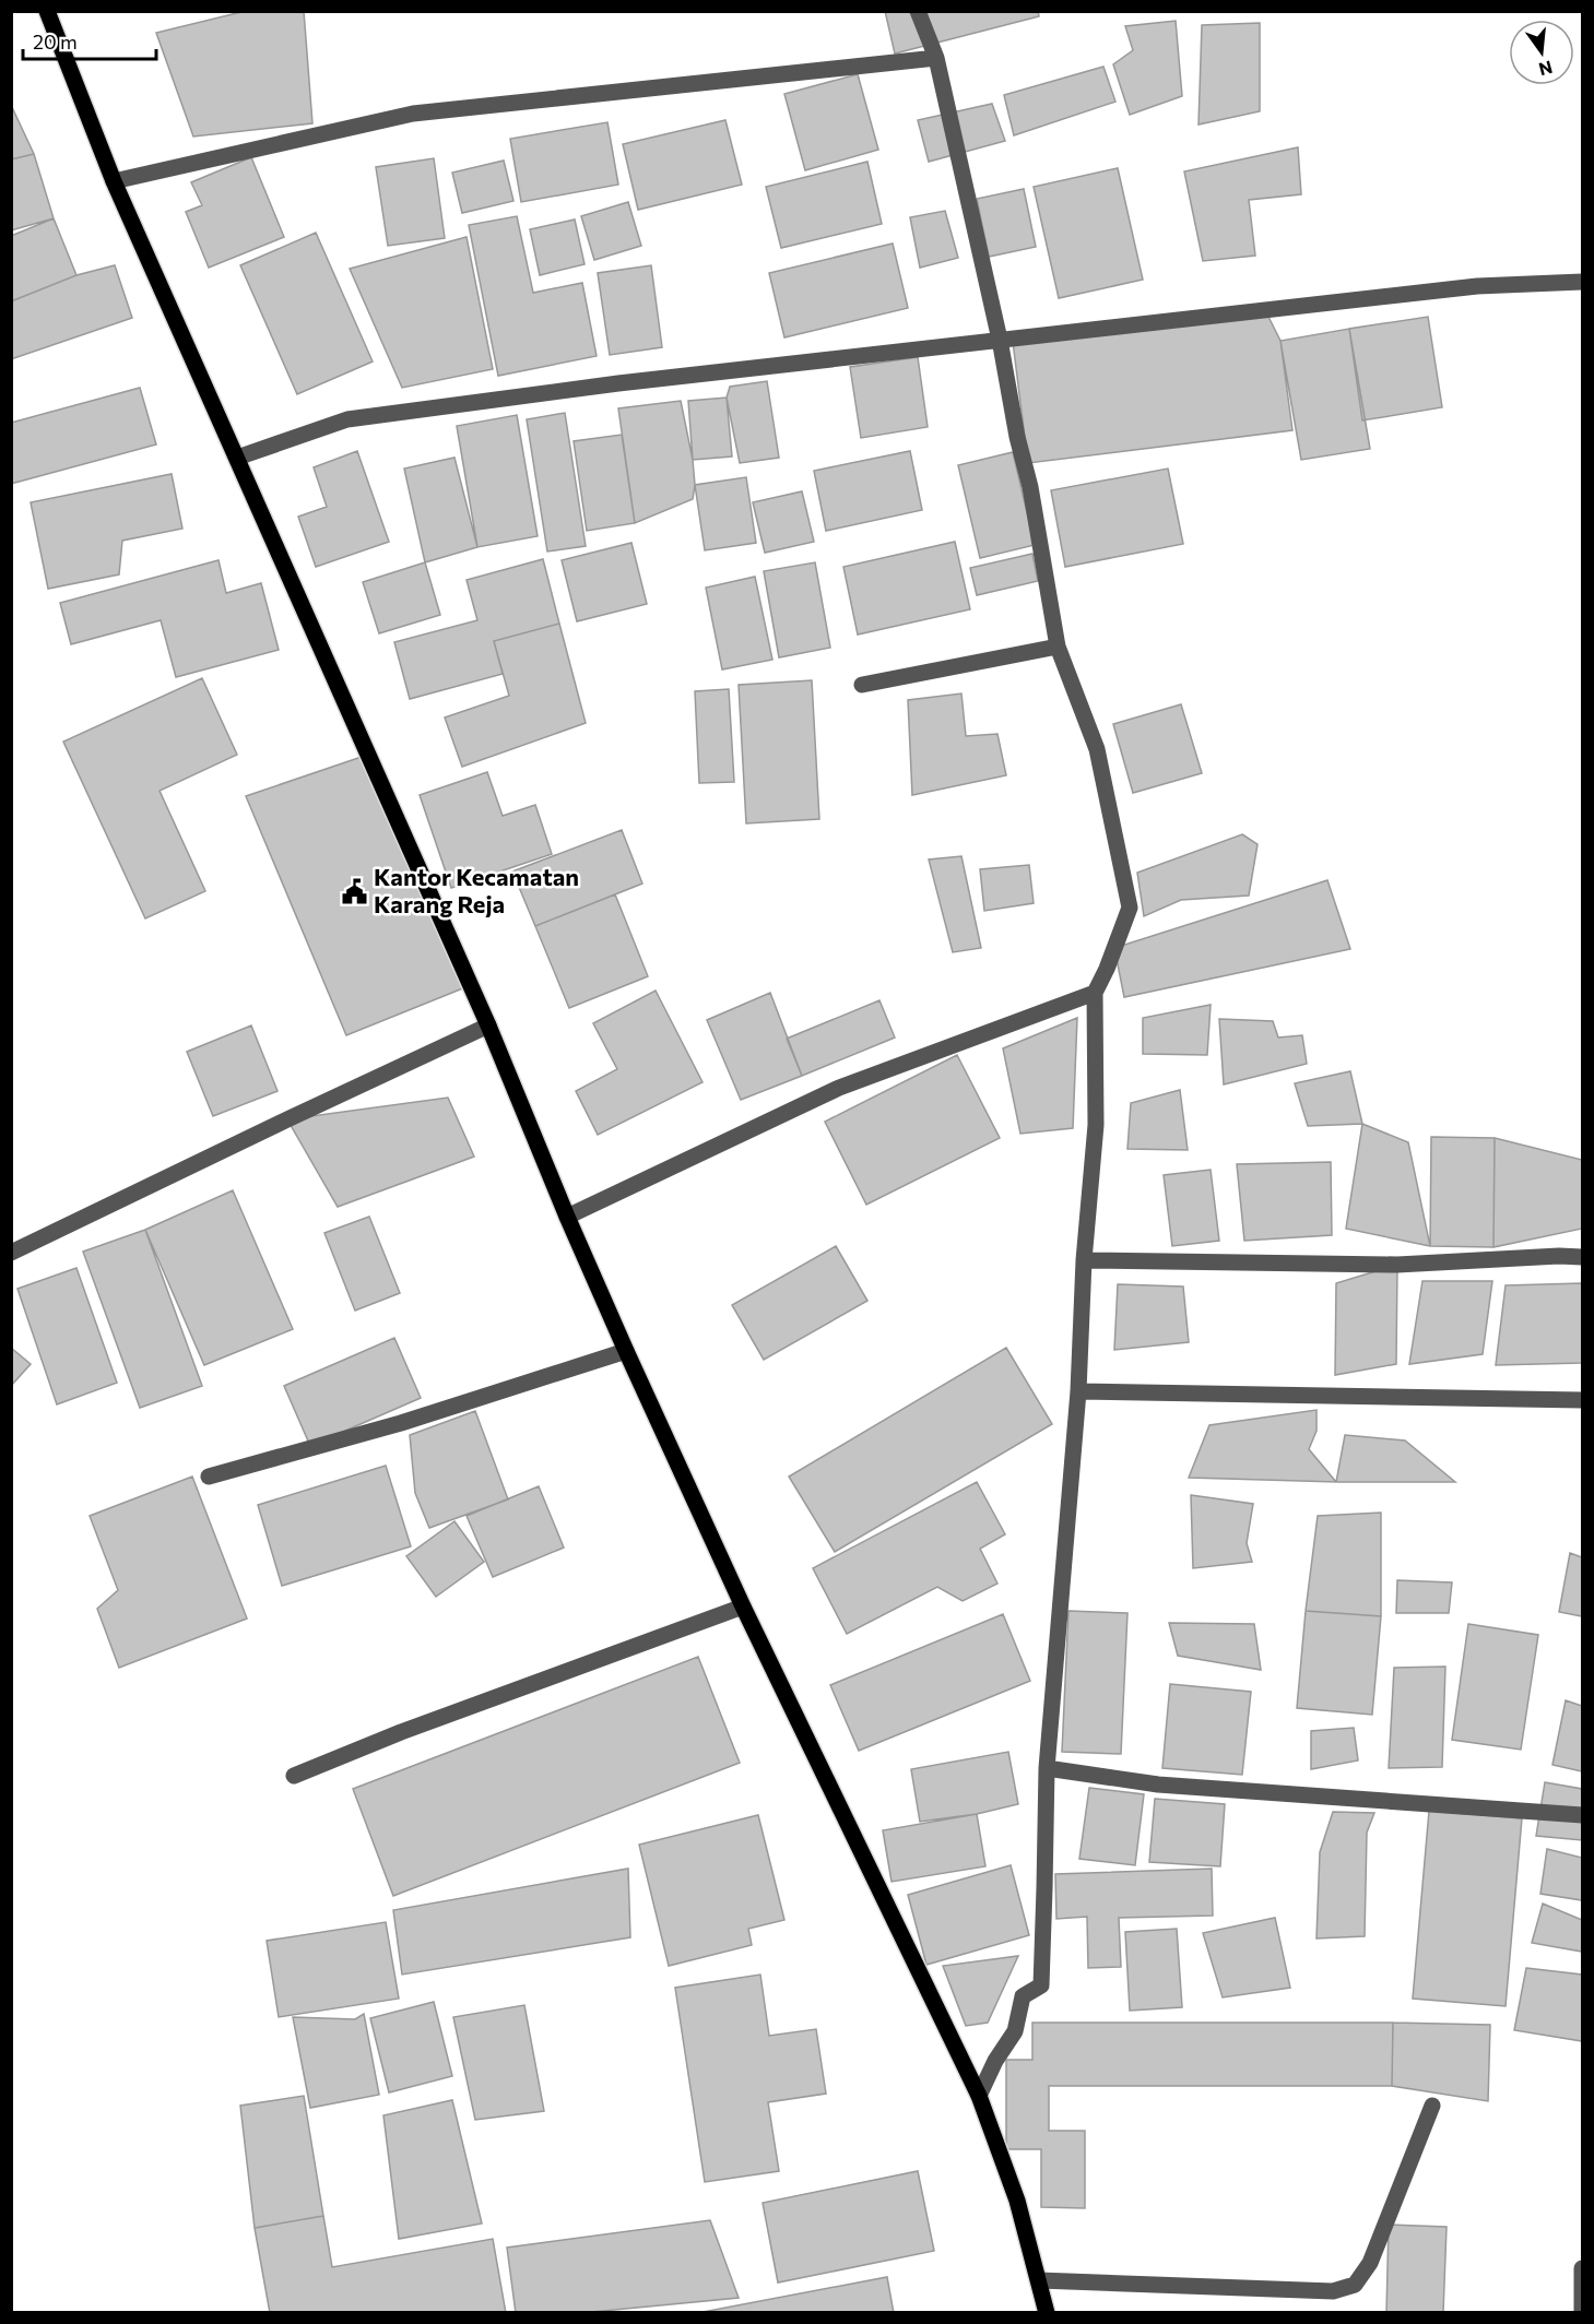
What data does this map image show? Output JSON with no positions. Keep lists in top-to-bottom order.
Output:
{
  "places": {
    "public building": ["Kantor Kecamatan Karang Reja"]
  },
  "scale_bar": "20 m",
  "north": "bottom"
}
